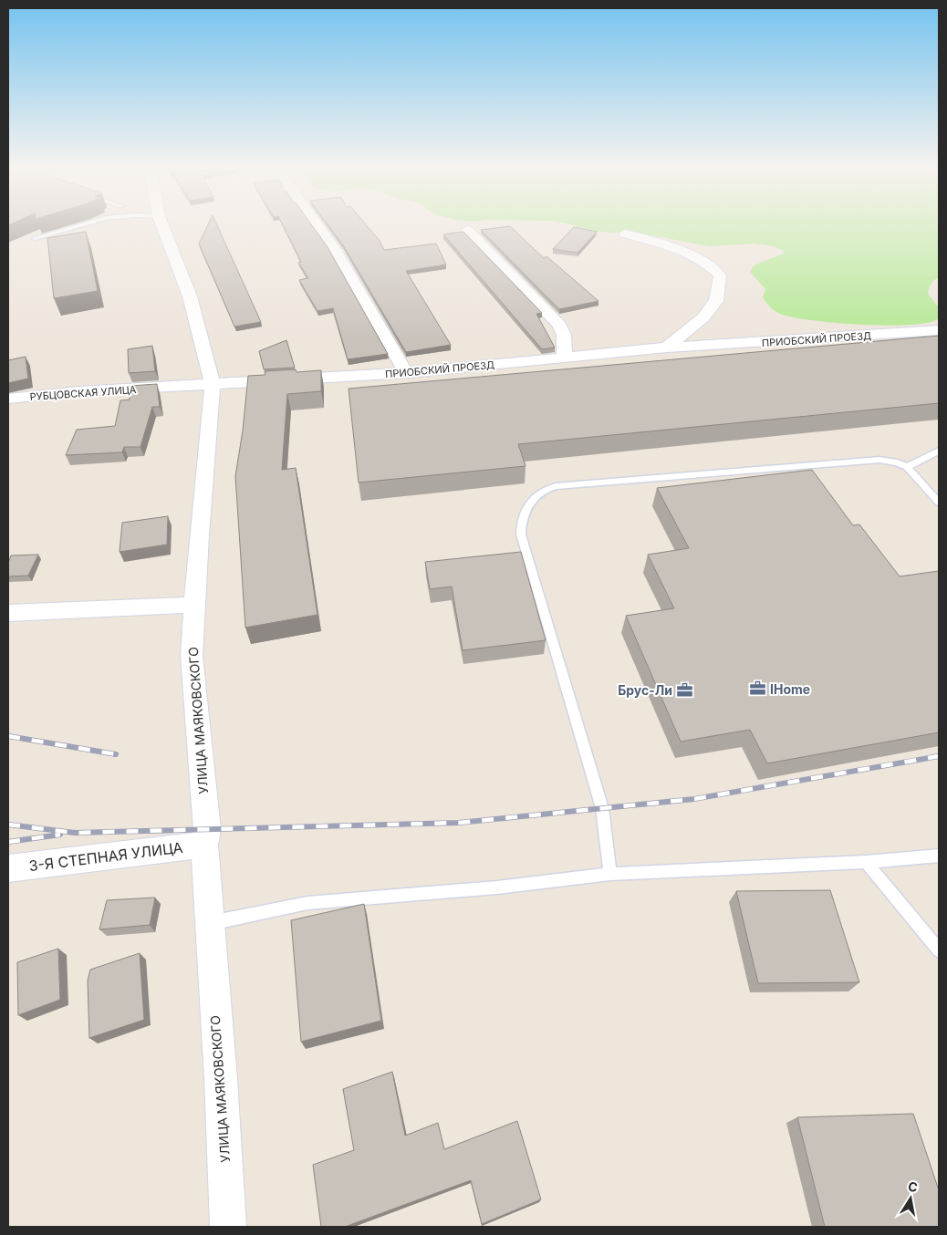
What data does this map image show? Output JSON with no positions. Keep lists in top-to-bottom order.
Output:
{
  "streets": {
    "street": [
      "ПРИОБСКИЙ ПРОЕЗД",
      "РУБЦОВСКАЯ УЛИЦА",
      "УЛИЦА МАЯКОВСКОГО",
      "3-Я СТЕПНАЯ УЛИЦА"
    ]
  },
  "crossings": [
    ["ПРИОБСКИЙ ПРОЕЗД", "РУБЦОВСКАЯ УЛИЦА"],
    ["ПРИОБСКИЙ ПРОЕЗД", "УЛИЦА МАЯКОВСКОГО"],
    ["РУБЦОВСКАЯ УЛИЦА", "УЛИЦА МАЯКОВСКОГО"],
    ["УЛИЦА МАЯКОВСКОГО", "3-Я СТЕПНАЯ УЛИЦА"]
  ],
  "places": {
    "office": ["IHome", "Брус-Ли"]
  },
  "north": "top"
}
